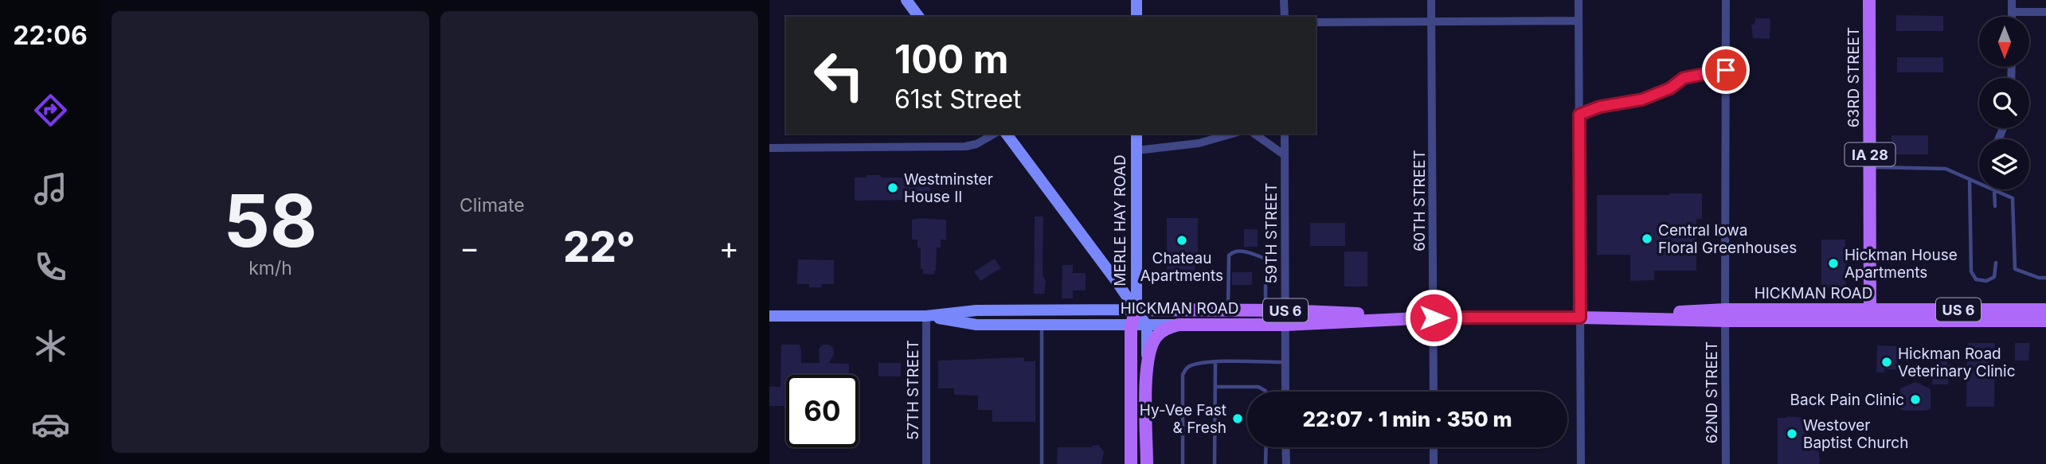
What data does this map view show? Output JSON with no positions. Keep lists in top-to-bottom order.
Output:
{
  "streets": {
    "main road": [
      "63RD STREET",
      "IA 28",
      "MERLE HAY ROAD",
      "HICKMAN ROAD",
      "US 6"
    ],
    "street": [
      "60TH STREET",
      "59TH STREET",
      "57TH STREET",
      "62ND STREET"
    ]
  },
  "crossings": [
    ["63RD STREET", "HICKMAN ROAD"],
    ["60TH STREET", "HICKMAN ROAD"],
    ["MERLE HAY ROAD", "HICKMAN ROAD"],
    ["59TH STREET", "HICKMAN ROAD"],
    ["HICKMAN ROAD", "57TH STREET"],
    ["HICKMAN ROAD", "62ND STREET"]
  ],
  "places": [
    "Westminster House II",
    "Central Iowa Floral Greenhouses",
    "Chateau Apartments",
    "Hickman House Apartments",
    "Hickman Road Veterinary Clinic",
    "Back Pain Clinic",
    "Hy-Vee Fast & Fresh",
    "Westover Baptist Church"
  ],
  "north": "bottom",
  "page": {
    "tabs": "22:06",
    "tile": [
      ["58", "km/h"],
      "Climate"
    ],
    "turn": ["100 m", "61st Street"],
    "heat": ["−", "22°", "+"],
    "limit": "60",
    "trip": "22:07 · 1 min · 350 m"
  }
}
